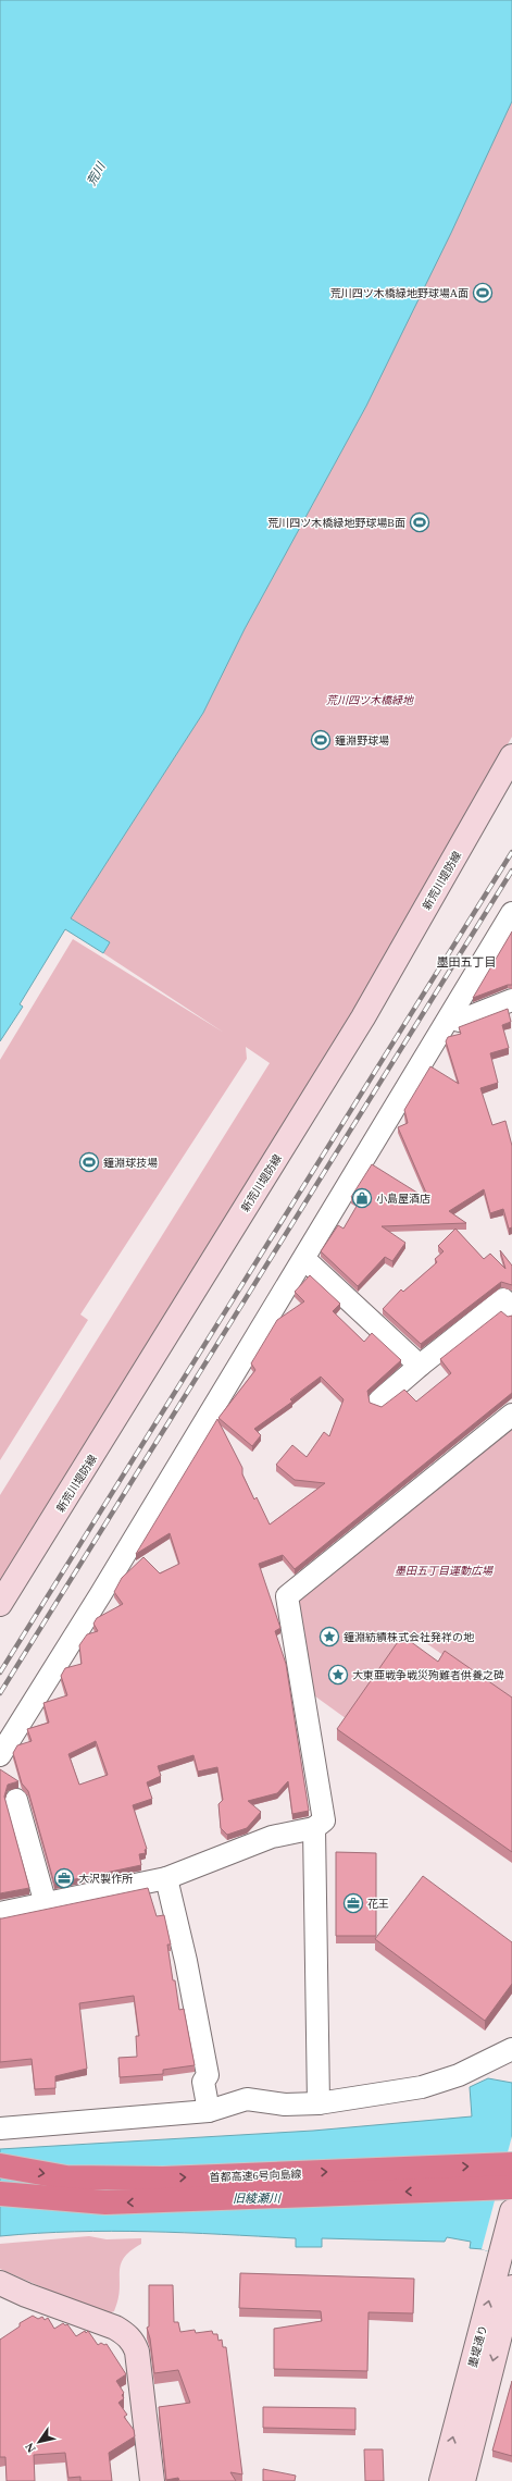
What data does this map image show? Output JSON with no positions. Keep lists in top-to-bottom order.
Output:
{
  "streets": {
    "highway": ["首都高速6号向島線"],
    "main road": ["新荒川堤防線", "墨堤通り"]
  },
  "districts": ["墨田五丁目"],
  "water": ["荒川", "旧綾瀬川"],
  "parks": ["荒川四ツ木橋緑地", "墨田五丁目運動広場"],
  "places": {
    "sports": [
      "荒川四ツ木橋緑地野球場A面",
      "荒川四ツ木橋緑地野球場B面",
      "鐘淵野球場",
      "鐘淵球技場"
    ],
    "shop": ["小島屋酒店"],
    "place": ["鐘淵紡績株式会社発祥の地", "大東亜戦争戦災殉難者供養之碑"],
    "office": ["大沢製作所", "花王"]
  },
  "north": "bottom left"
}
